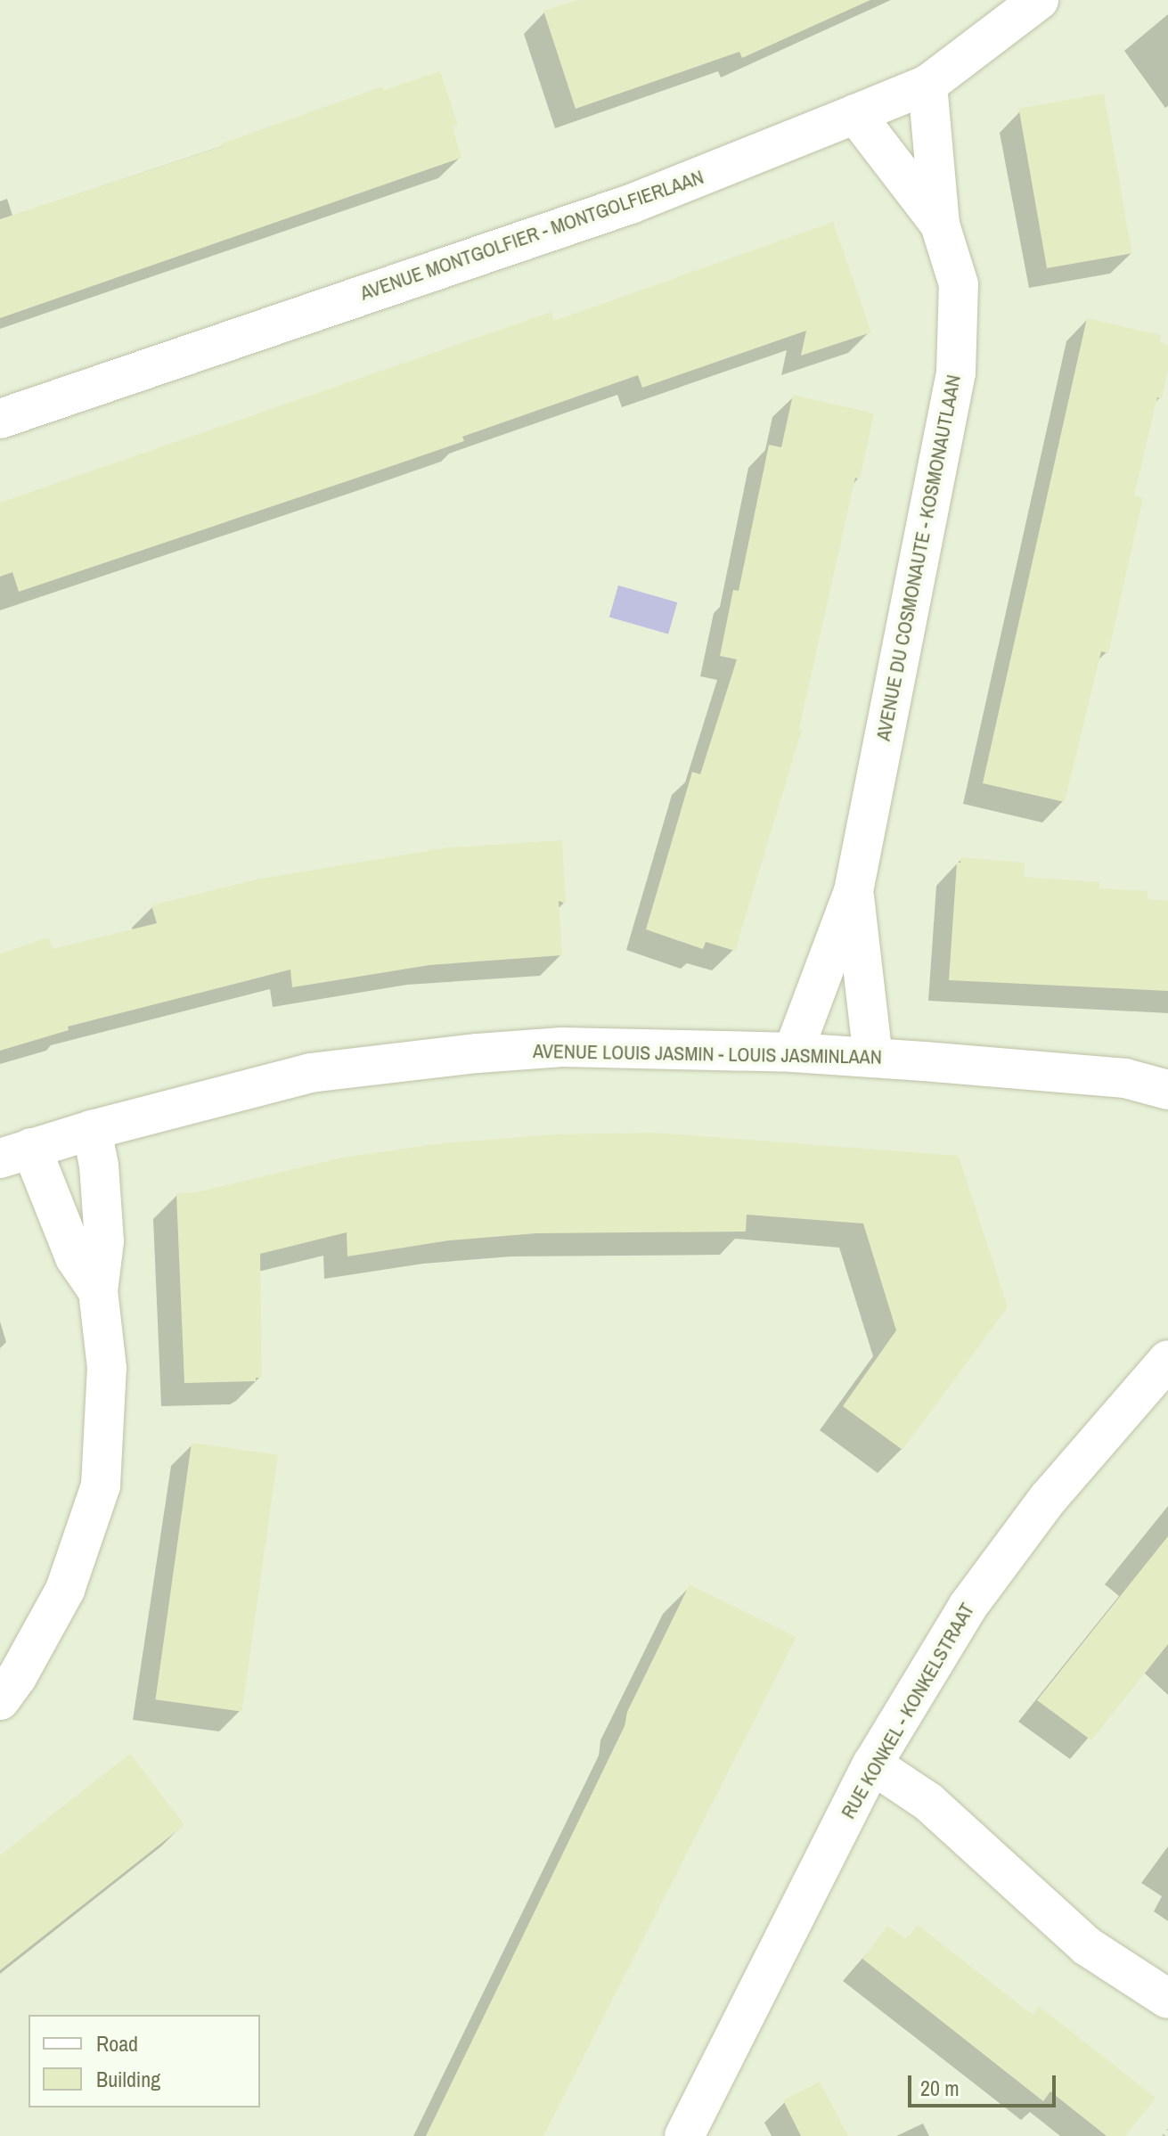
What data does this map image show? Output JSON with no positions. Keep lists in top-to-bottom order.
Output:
{
  "streets": {
    "street": [
      "AVENUE MONTGOLFIER - MONTGOLFIERLAAN",
      "AVENUE DU COSMONAUTE - KOSMONAUTLAAN",
      "AVENUE LOUIS JASMIN - LOUIS JASMINLAAN",
      "RUE KONKEL - KONKELSTRAAT"
    ]
  },
  "crossings": [
    ["AVENUE MONTGOLFIER - MONTGOLFIERLAAN", "AVENUE DU COSMONAUTE - KOSMONAUTLAAN"],
    ["AVENUE DU COSMONAUTE - KOSMONAUTLAAN", "AVENUE LOUIS JASMIN - LOUIS JASMINLAAN"]
  ],
  "legend": ["Road", "Building"],
  "scale_bar": "20 m"
}
